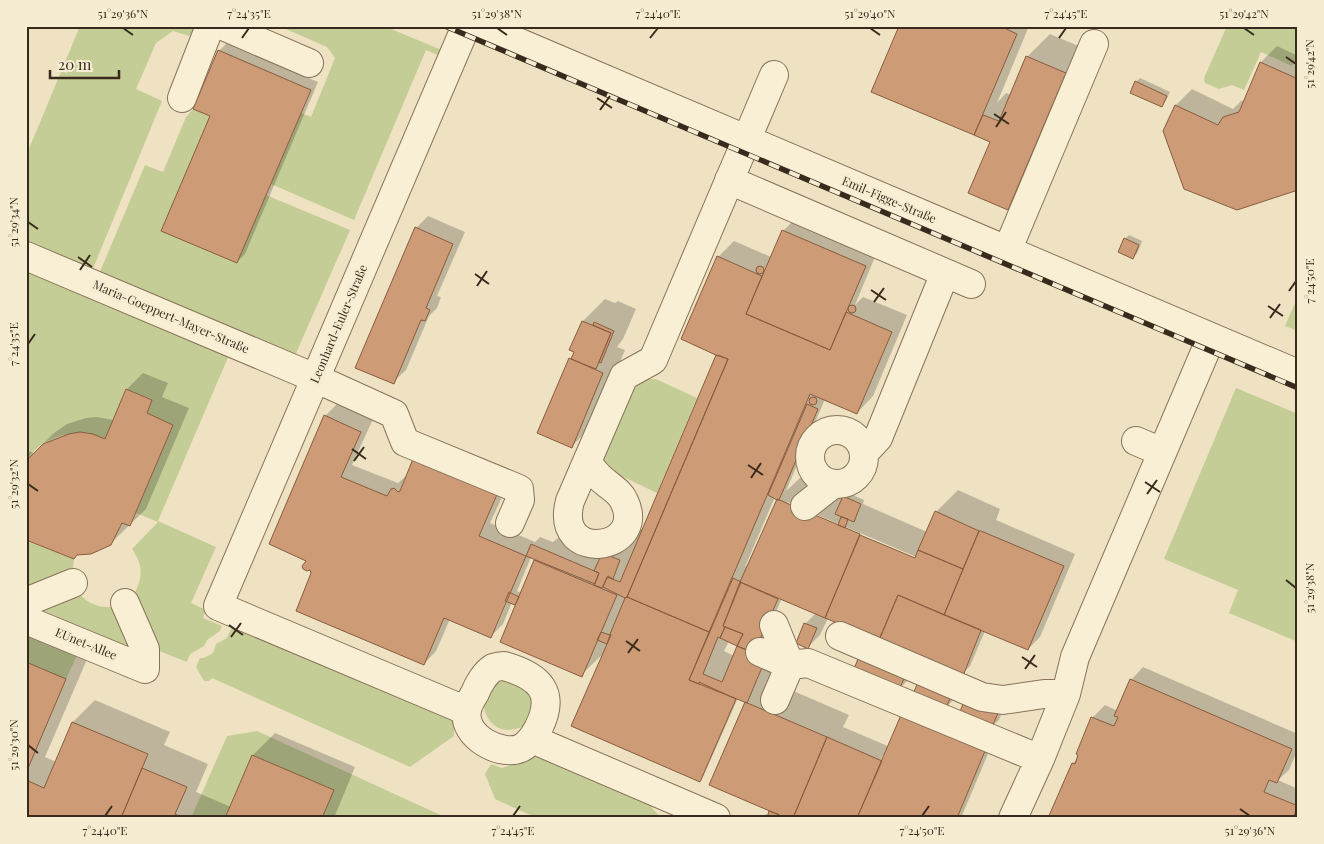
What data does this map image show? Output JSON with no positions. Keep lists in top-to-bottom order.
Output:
{
  "streets": {
    "street": [
      "Emil-Figge-Straße",
      "Maria-Goeppert-Mayer-Straße",
      "Leonhard-Euler-Straße",
      "EUnet-Allee"
    ]
  },
  "crossings": [
    ["Maria-Goeppert-Mayer-Straße", "Leonhard-Euler-Straße"]
  ],
  "scale_bar": "20 m",
  "coordinates": [
    "51°29'36\"N",
    "7°24'35\"E",
    "51°29'38\"N",
    "7°24'40\"E",
    "51°29'40\"N",
    "7°24'45\"E",
    "51°29'42\"N",
    "51°29'34\"N",
    "7°24'50\"E",
    "51°29'32\"N",
    "51°29'30\"N"
  ]
}
